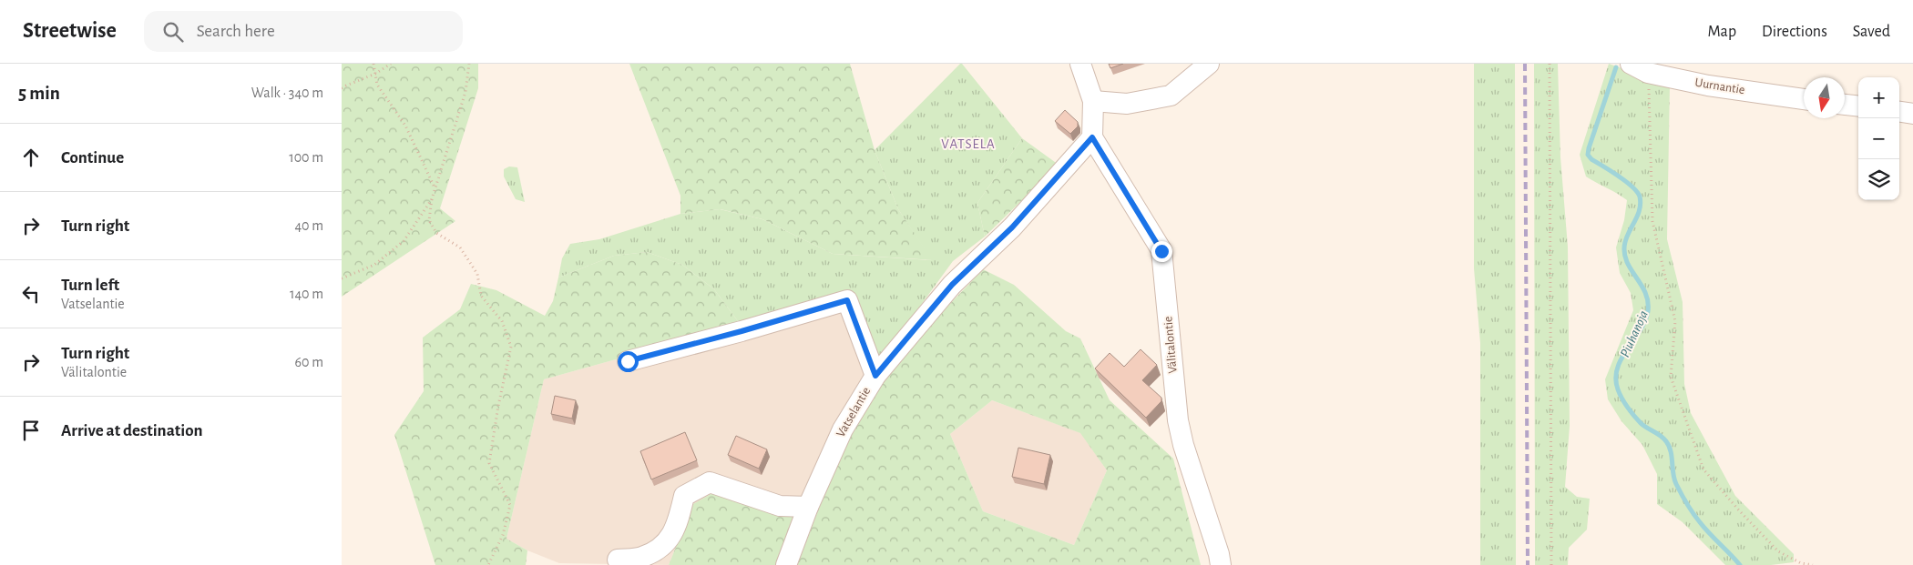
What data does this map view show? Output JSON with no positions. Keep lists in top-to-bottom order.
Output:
{
  "streets": {
    "street": ["Uurnantie", "Välitalontie", "Vatselantie"]
  },
  "crossings": [
    ["Välitalontie", "Vatselantie"]
  ],
  "districts": ["VATSELA"],
  "water": ["Piuhanoja"],
  "north": "bottom",
  "page": {
    "header": "Streetwise",
    "search": "Search here",
    "nav": ["Map", "Directions", "Saved"],
    "heading": ["5 min", "Walk · 340 m"],
    "map_buttons": ["+", "−"],
    "list": [
      ["Continue", "100 m"],
      ["Turn right", "40 m"],
      ["Turn left", "Vatselantie", "140 m"],
      ["Turn right", "Välitalontie", "60 m"],
      "Arrive at destination"
    ]
  }
}
